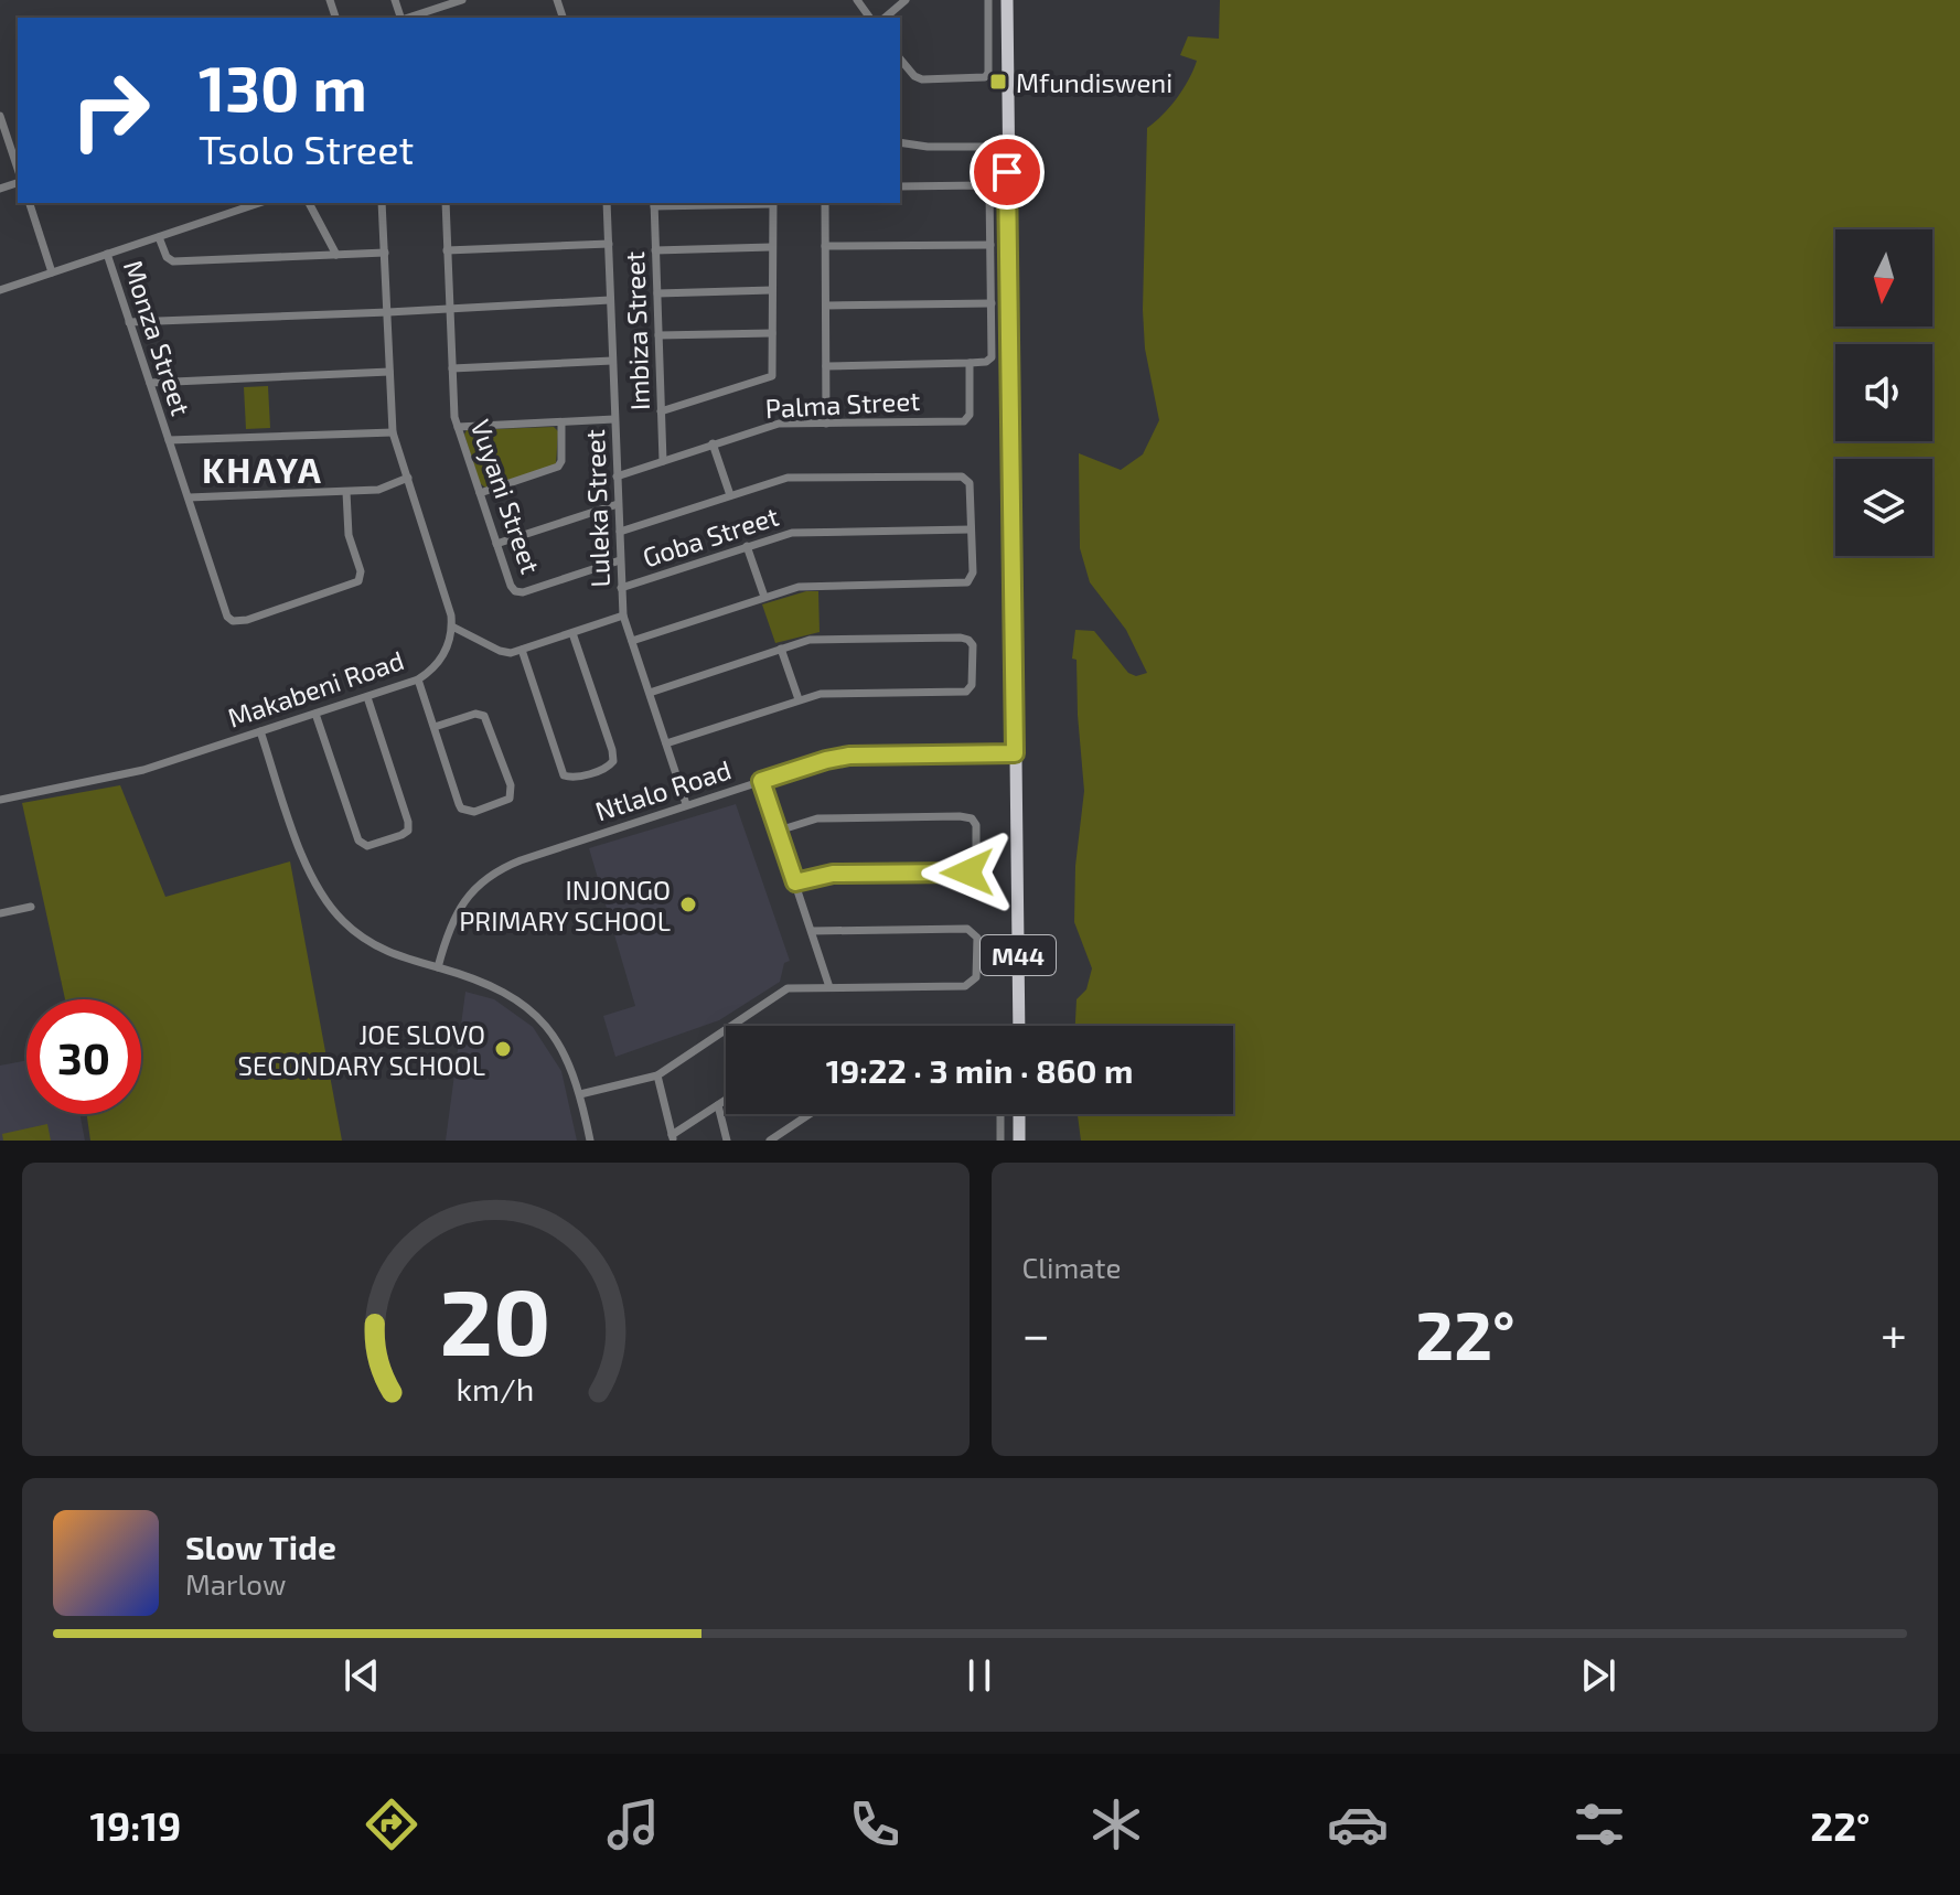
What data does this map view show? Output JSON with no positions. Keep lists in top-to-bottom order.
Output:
{
  "streets": {
    "main road": ["M44"],
    "street": [
      "Imbiza Street",
      "Monza Street",
      "Palma Street",
      "Vuyani Street",
      "Luleka Street",
      "Goba Street",
      "Makabeni Road",
      "Ntlalo Road"
    ]
  },
  "crossings": [
    ["Imbiza Street", "Palma Street"],
    ["Palma Street", "Luleka Street"],
    ["Vuyani Street", "Luleka Street"],
    ["Luleka Street", "Goba Street"],
    ["Luleka Street", "Ntlalo Road"],
    ["Ntlalo Road", "M44"]
  ],
  "districts": ["KHAYA"],
  "places": {
    "transit": ["Mfundisweni"],
    "other": ["INJONGO PRIMARY SCHOOL", "JOE SLOVO SECONDARY SCHOOL"]
  },
  "north": "bottom",
  "page": {
    "turn": ["130 m", "Tsolo Street"],
    "limit": "30",
    "trip": "19:22 · 3 min · 860 m",
    "tile": "Climate",
    "heat": ["−", "22°", "+"],
    "song": ["Slow Tide", "Marlow"],
    "tabs": ["19:19", "22°"],
    "gauge": ["20", "km/h"]
  }
}
